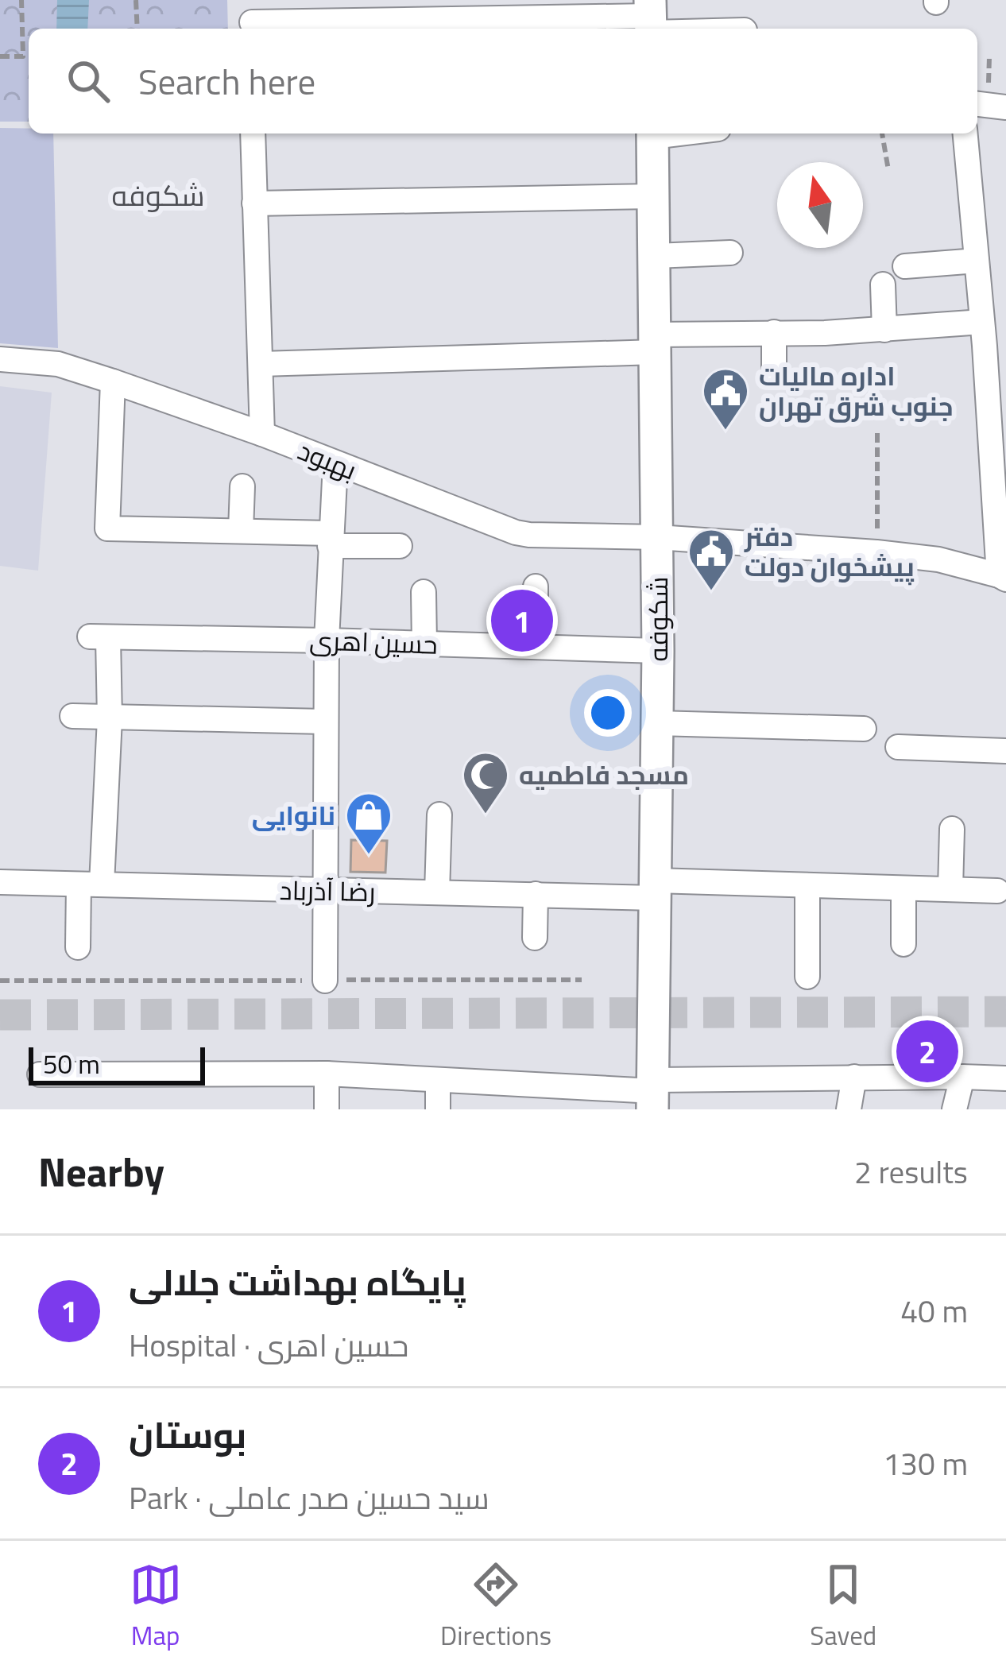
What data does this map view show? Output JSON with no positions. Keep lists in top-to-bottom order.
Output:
{
  "streets": {
    "main road": ["شکوفه"],
    "street": ["بهبود", "حسین اهری", "رضا آذرباد"]
  },
  "crossings": [
    ["بهبود", "شکوفه"],
    ["شکوفه", "حسین اهری"],
    ["شکوفه", "رضا آذرباد"]
  ],
  "districts": ["شکوفه"],
  "places": {
    "public building": ["اداره مالیات جنوب شرق تهران", "دفتر پیشخوان دولت"],
    "mosque": ["مسجد فاطمیه"],
    "shop": ["نانوایی"]
  },
  "scale_bar": "50 m",
  "north": "top",
  "page": {
    "search": "Search here",
    "pins": ["1", "2"],
    "scale": "50 m",
    "heading": ["Nearby", "2 results"],
    "list": [
      {
        "mark": "1",
        "name": "پایگاه بهداشت جلالی",
        "note": "Hospital · حسین اهری",
        "value": "40 m"
      },
      {
        "mark": "2",
        "name": "بوستان",
        "note": "Park · سید حسین صدر عاملی",
        "value": "130 m"
      }
    ],
    "nav": ["Map", "Directions", "Saved"]
  }
}
